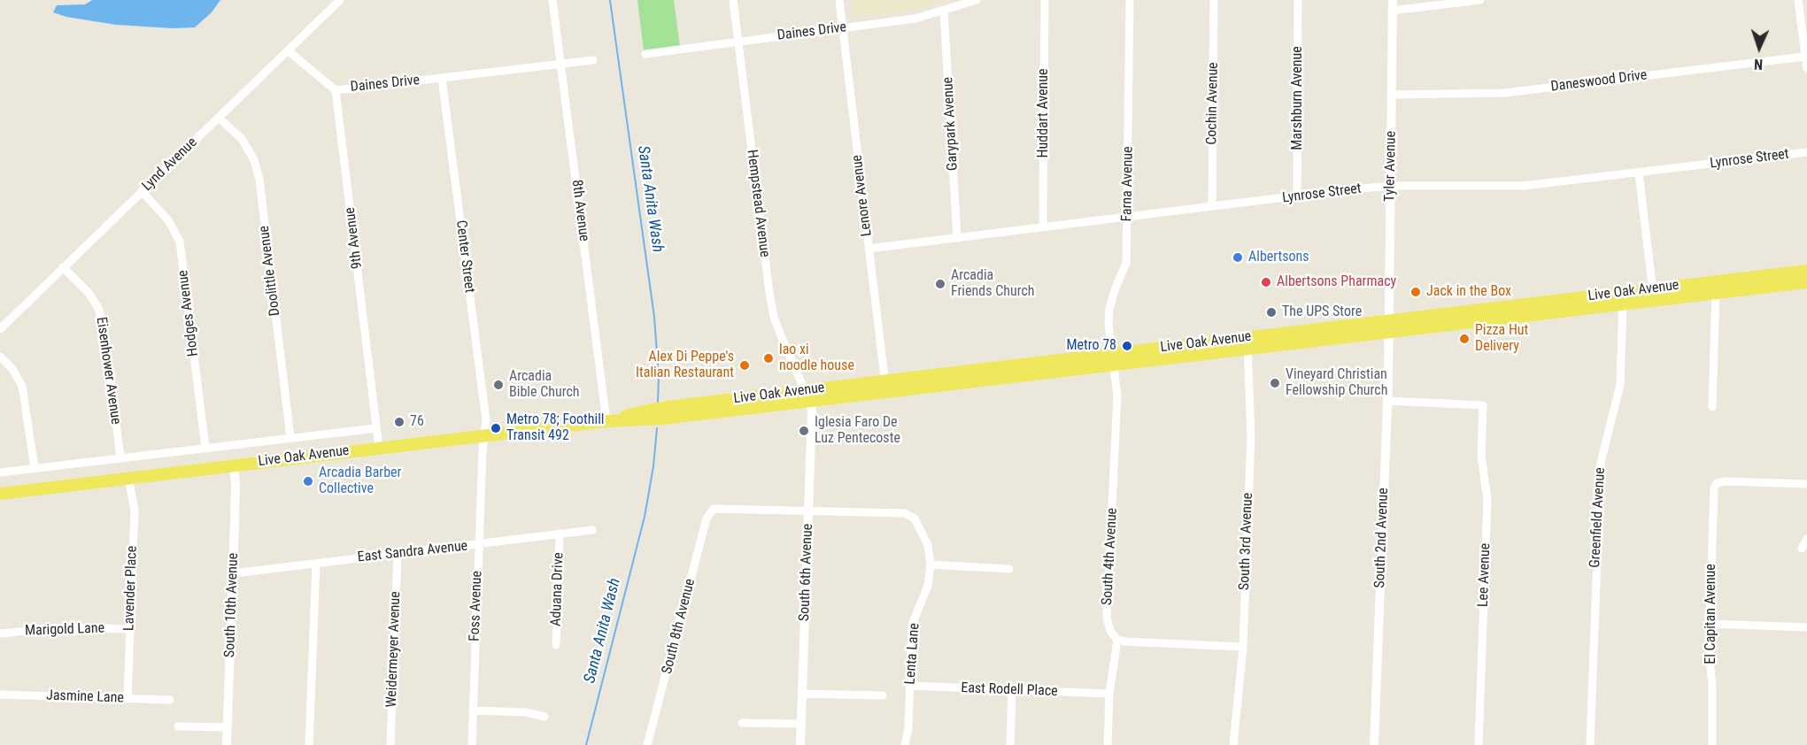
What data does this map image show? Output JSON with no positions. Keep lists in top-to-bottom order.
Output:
{
  "streets": {
    "main road": ["Live Oak Avenue"],
    "street": [
      "Daines Drive",
      "Daneswood Drive",
      "Marshburn Avenue",
      "Cochin Avenue",
      "Huddart Avenue",
      "Garypark Avenue",
      "Lynrose Street",
      "Lynd Avenue",
      "Tyler Avenue",
      "Farna Avenue",
      "Lenore Avenue",
      "Hempstead Avenue",
      "8th Avenue",
      "9th Avenue",
      "Center Street",
      "Doolittle Avenue",
      "Hodges Avenue",
      "Eisenhower Avenue",
      "Greenfield Avenue",
      "South 2nd Avenue",
      "South 3rd Avenue",
      "East Sandra Avenue",
      "South 4th Avenue",
      "South 6th Avenue",
      "Lee Avenue",
      "Lavender Place",
      "Aduana Drive",
      "South 10th Avenue",
      "Foss Avenue",
      "El Capitan Avenue",
      "South 8th Avenue",
      "Marigold Lane",
      "Weidermeyer Avenue",
      "Lenta Lane",
      "East Rodell Place",
      "Jasmine Lane"
    ]
  },
  "crossings": [
    ["Daines Drive", "Garypark Avenue"],
    ["Daines Drive", "Lenore Avenue"],
    ["Daines Drive", "Hempstead Avenue"],
    ["Daines Drive", "8th Avenue"],
    ["Daines Drive", "9th Avenue"],
    ["Daines Drive", "Center Street"],
    ["Daneswood Drive", "Tyler Avenue"],
    ["Marshburn Avenue", "Lynrose Street"],
    ["Cochin Avenue", "Lynrose Street"],
    ["Huddart Avenue", "Lynrose Street"],
    ["Garypark Avenue", "Lynrose Street"],
    ["Lynrose Street", "Tyler Avenue"],
    ["Lynrose Street", "Farna Avenue"],
    ["Lynrose Street", "Lenore Avenue"],
    ["Lynd Avenue", "Doolittle Avenue"],
    ["Lynd Avenue", "Hodges Avenue"],
    ["Lynd Avenue", "Eisenhower Avenue"],
    ["Tyler Avenue", "Live Oak Avenue"],
    ["Tyler Avenue", "South 2nd Avenue"],
    ["Farna Avenue", "Live Oak Avenue"],
    ["Farna Avenue", "South 4th Avenue"],
    ["Lenore Avenue", "Live Oak Avenue"],
    ["Hempstead Avenue", "Live Oak Avenue"],
    ["Hempstead Avenue", "South 6th Avenue"],
    ["8th Avenue", "Live Oak Avenue"],
    ["9th Avenue", "Live Oak Avenue"],
    ["Center Street", "Live Oak Avenue"],
    ["Center Street", "Foss Avenue"],
    ["Doolittle Avenue", "Live Oak Avenue"],
    ["Live Oak Avenue", "Hodges Avenue"],
    ["Live Oak Avenue", "Eisenhower Avenue"],
    ["Live Oak Avenue", "Greenfield Avenue"],
    ["Live Oak Avenue", "South 2nd Avenue"],
    ["Live Oak Avenue", "South 3rd Avenue"],
    ["Live Oak Avenue", "South 4th Avenue"],
    ["Live Oak Avenue", "South 6th Avenue"],
    ["Live Oak Avenue", "Lavender Place"],
    ["Live Oak Avenue", "South 10th Avenue"],
    ["Live Oak Avenue", "Foss Avenue"],
    ["South 2nd Avenue", "Lee Avenue"],
    ["East Sandra Avenue", "Aduana Drive"],
    ["East Sandra Avenue", "South 10th Avenue"],
    ["East Sandra Avenue", "Foss Avenue"],
    ["East Sandra Avenue", "Weidermeyer Avenue"],
    ["South 6th Avenue", "South 8th Avenue"],
    ["Lavender Place", "Marigold Lane"],
    ["Lavender Place", "Jasmine Lane"],
    ["Lenta Lane", "East Rodell Place"]
  ],
  "water": ["Santa Anita Wash"],
  "places": [
    "Albertsons",
    "Albertsons Pharmacy",
    "Arcadia Friends Church",
    "Jack in the Box",
    "The UPS Store",
    "Pizza Hut Delivery",
    "Metro 78",
    "lao xi noodle house",
    "Alex Di Peppe's Italian Restaurant",
    "Vineyard Christian Fellowship Church",
    "Arcadia Bible Church",
    "76",
    "Metro 78; Foothill Transit 492",
    "Iglesia Faro De Luz Pentecoste",
    "Arcadia Barber Collective"
  ],
  "north": "bottom"
}
